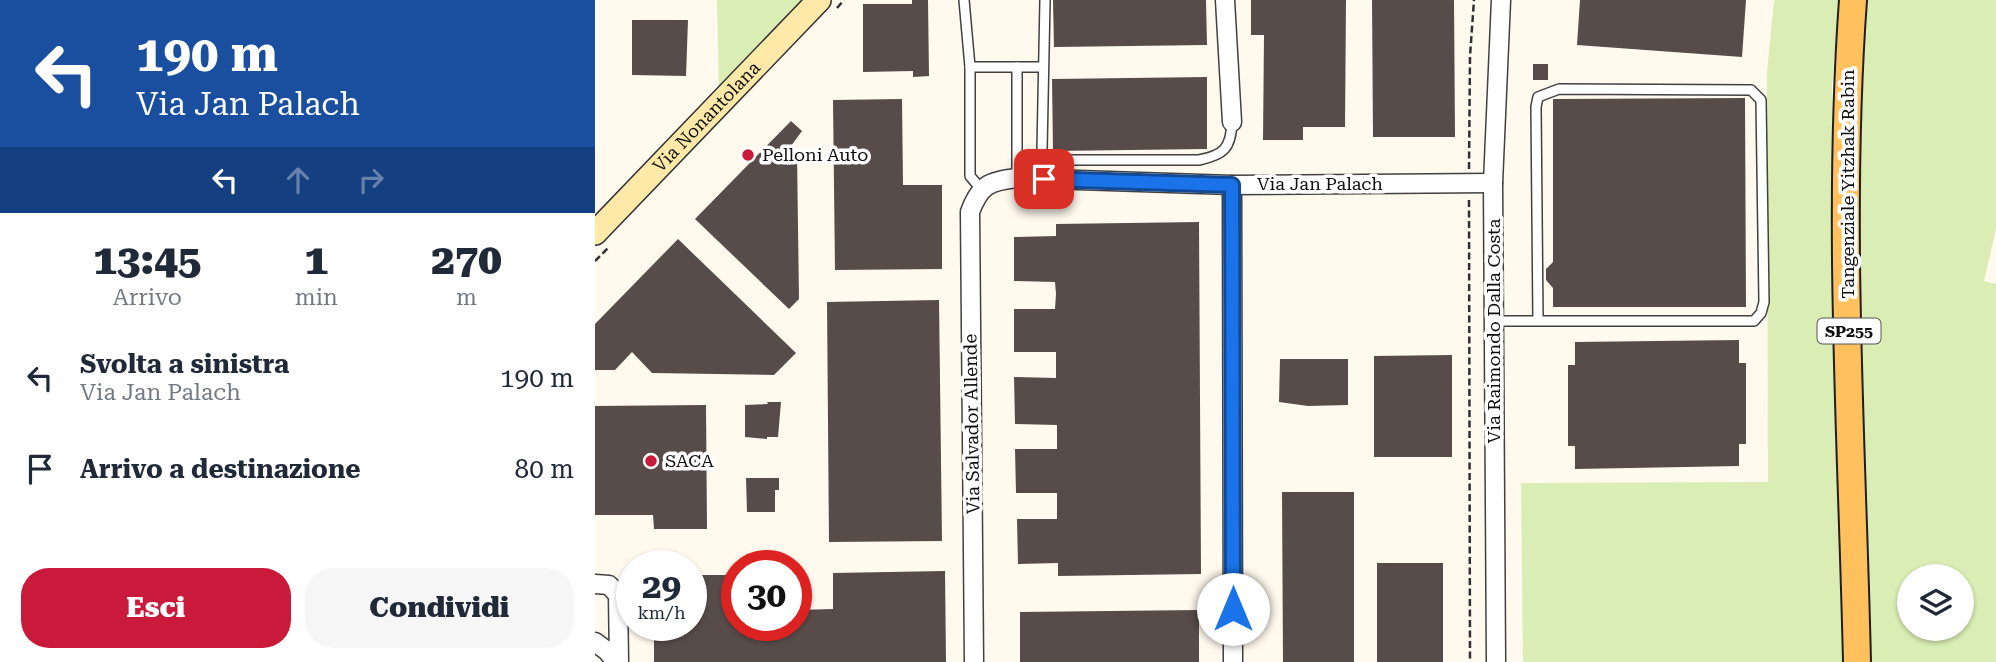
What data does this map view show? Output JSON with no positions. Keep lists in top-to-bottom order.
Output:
{
  "streets": {
    "main road": ["Via Nonantolana", "Tangenziale Yitzhak Rabin", "SP255"],
    "street": ["Via Jan Palach", "Via Raimondo Dalla Costa", "Via Salvador Allende"]
  },
  "crossings": [
    ["Via Jan Palach", "Via Raimondo Dalla Costa"],
    ["Via Jan Palach", "Via Salvador Allende"]
  ],
  "places": ["Pelloni Auto", "SACA"],
  "page": {
    "turn": ["190 m", "Via Jan Palach"],
    "eta": [
      "13:45",
      "Arrivo",
      "1",
      "min",
      "270",
      "m"
    ],
    "list": [
      {
        "name": "Svolta a sinistra",
        "note": "Via Jan Palach",
        "value": "190 m"
      },
      {
        "name": "Arrivo a destinazione",
        "value": "80 m"
      }
    ],
    "speed": "29 km/h",
    "limit": "30",
    "buttons": ["Esci", "Condividi"]
  }
}
